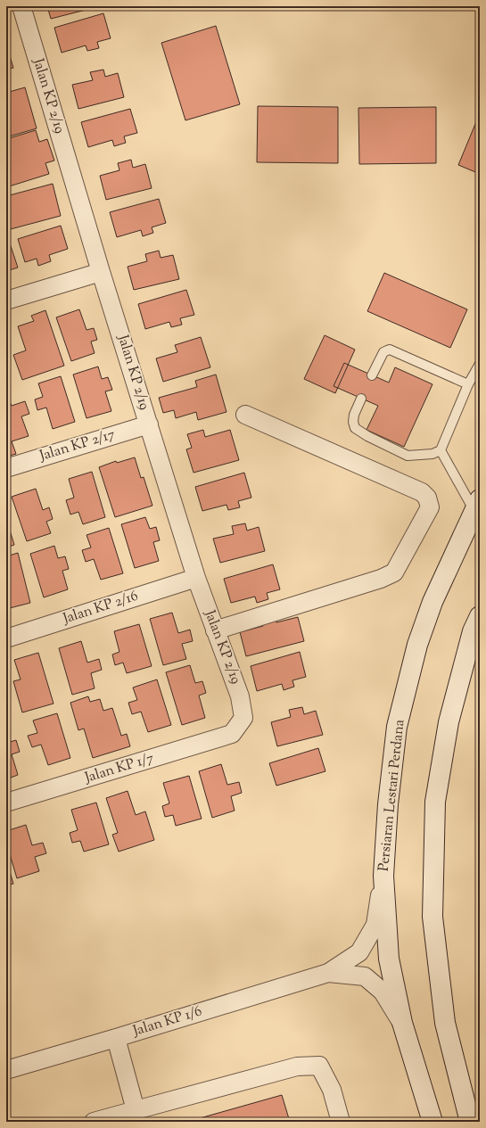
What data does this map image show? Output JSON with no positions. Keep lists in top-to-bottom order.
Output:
{
  "streets": {
    "main road": ["Persiaran Lestari Perdana"],
    "street": [
      "Jalan KP 2/19",
      "Jalan KP 2/17",
      "Jalan KP 2/16",
      "Jalan KP 1/7",
      "Jalan KP 1/6"
    ]
  },
  "crossings": [
    ["Jalan KP 2/19", "Jalan KP 2/17"],
    ["Jalan KP 2/19", "Jalan KP 2/16"],
    ["Jalan KP 2/19", "Jalan KP 1/7"],
    ["Persiaran Lestari Perdana", "Jalan KP 1/6"]
  ]
}
